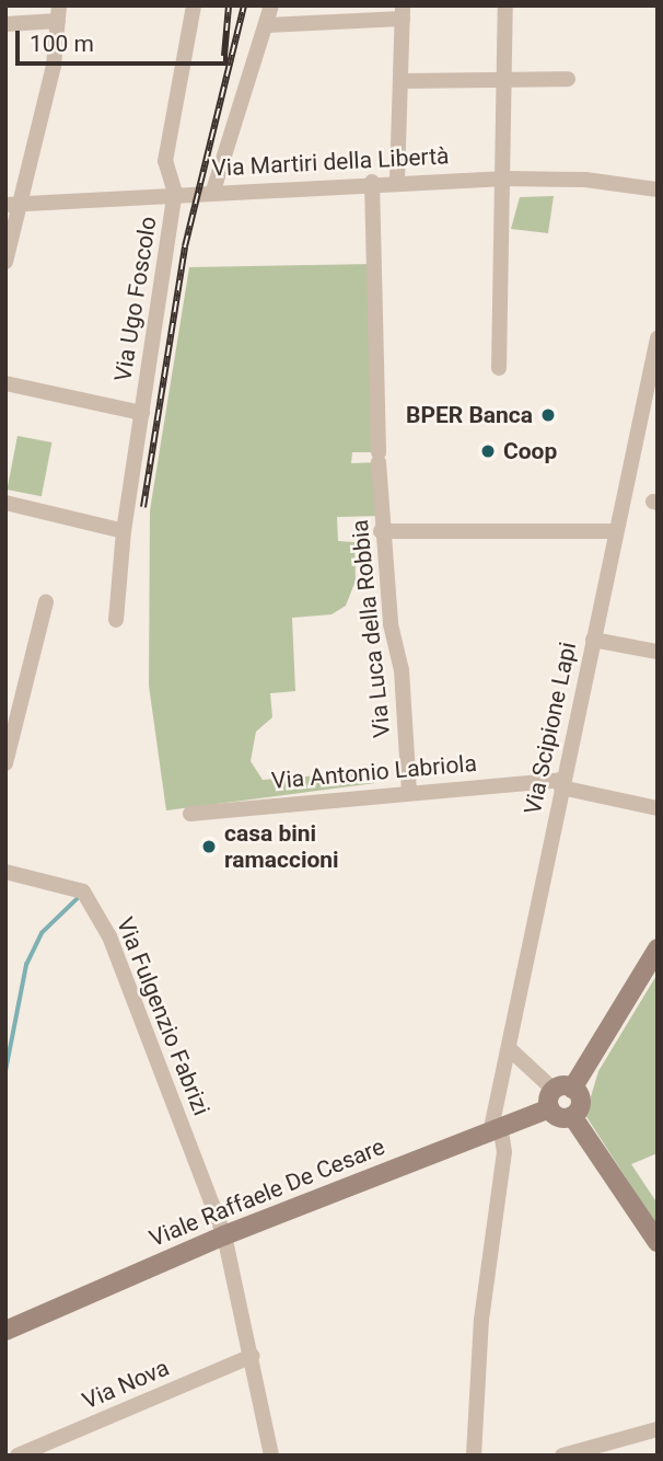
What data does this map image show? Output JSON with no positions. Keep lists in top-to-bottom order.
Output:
{
  "streets": {
    "main road": ["Viale Raffaele De Cesare"],
    "street": [
      "Via Martiri della Libertà",
      "Via Ugo Foscolo",
      "Via Luca della Robbia",
      "Via Scipione Lapi",
      "Via Antonio Labriola",
      "Via Fulgenzio Fabrizi",
      "Via Nova"
    ]
  },
  "crossings": [
    ["Via Martiri della Libertà", "Via Ugo Foscolo"],
    ["Via Martiri della Libertà", "Via Luca della Robbia"],
    ["Via Luca della Robbia", "Via Antonio Labriola"],
    ["Via Scipione Lapi", "Via Antonio Labriola"],
    ["Via Scipione Lapi", "Viale Raffaele De Cesare"],
    ["Via Fulgenzio Fabrizi", "Viale Raffaele De Cesare"],
    ["Via Fulgenzio Fabrizi", "Via Nova"]
  ],
  "places": ["BPER Banca", "Coop", "casa bini ramaccioni"],
  "scale_bar": "100 m"
}
